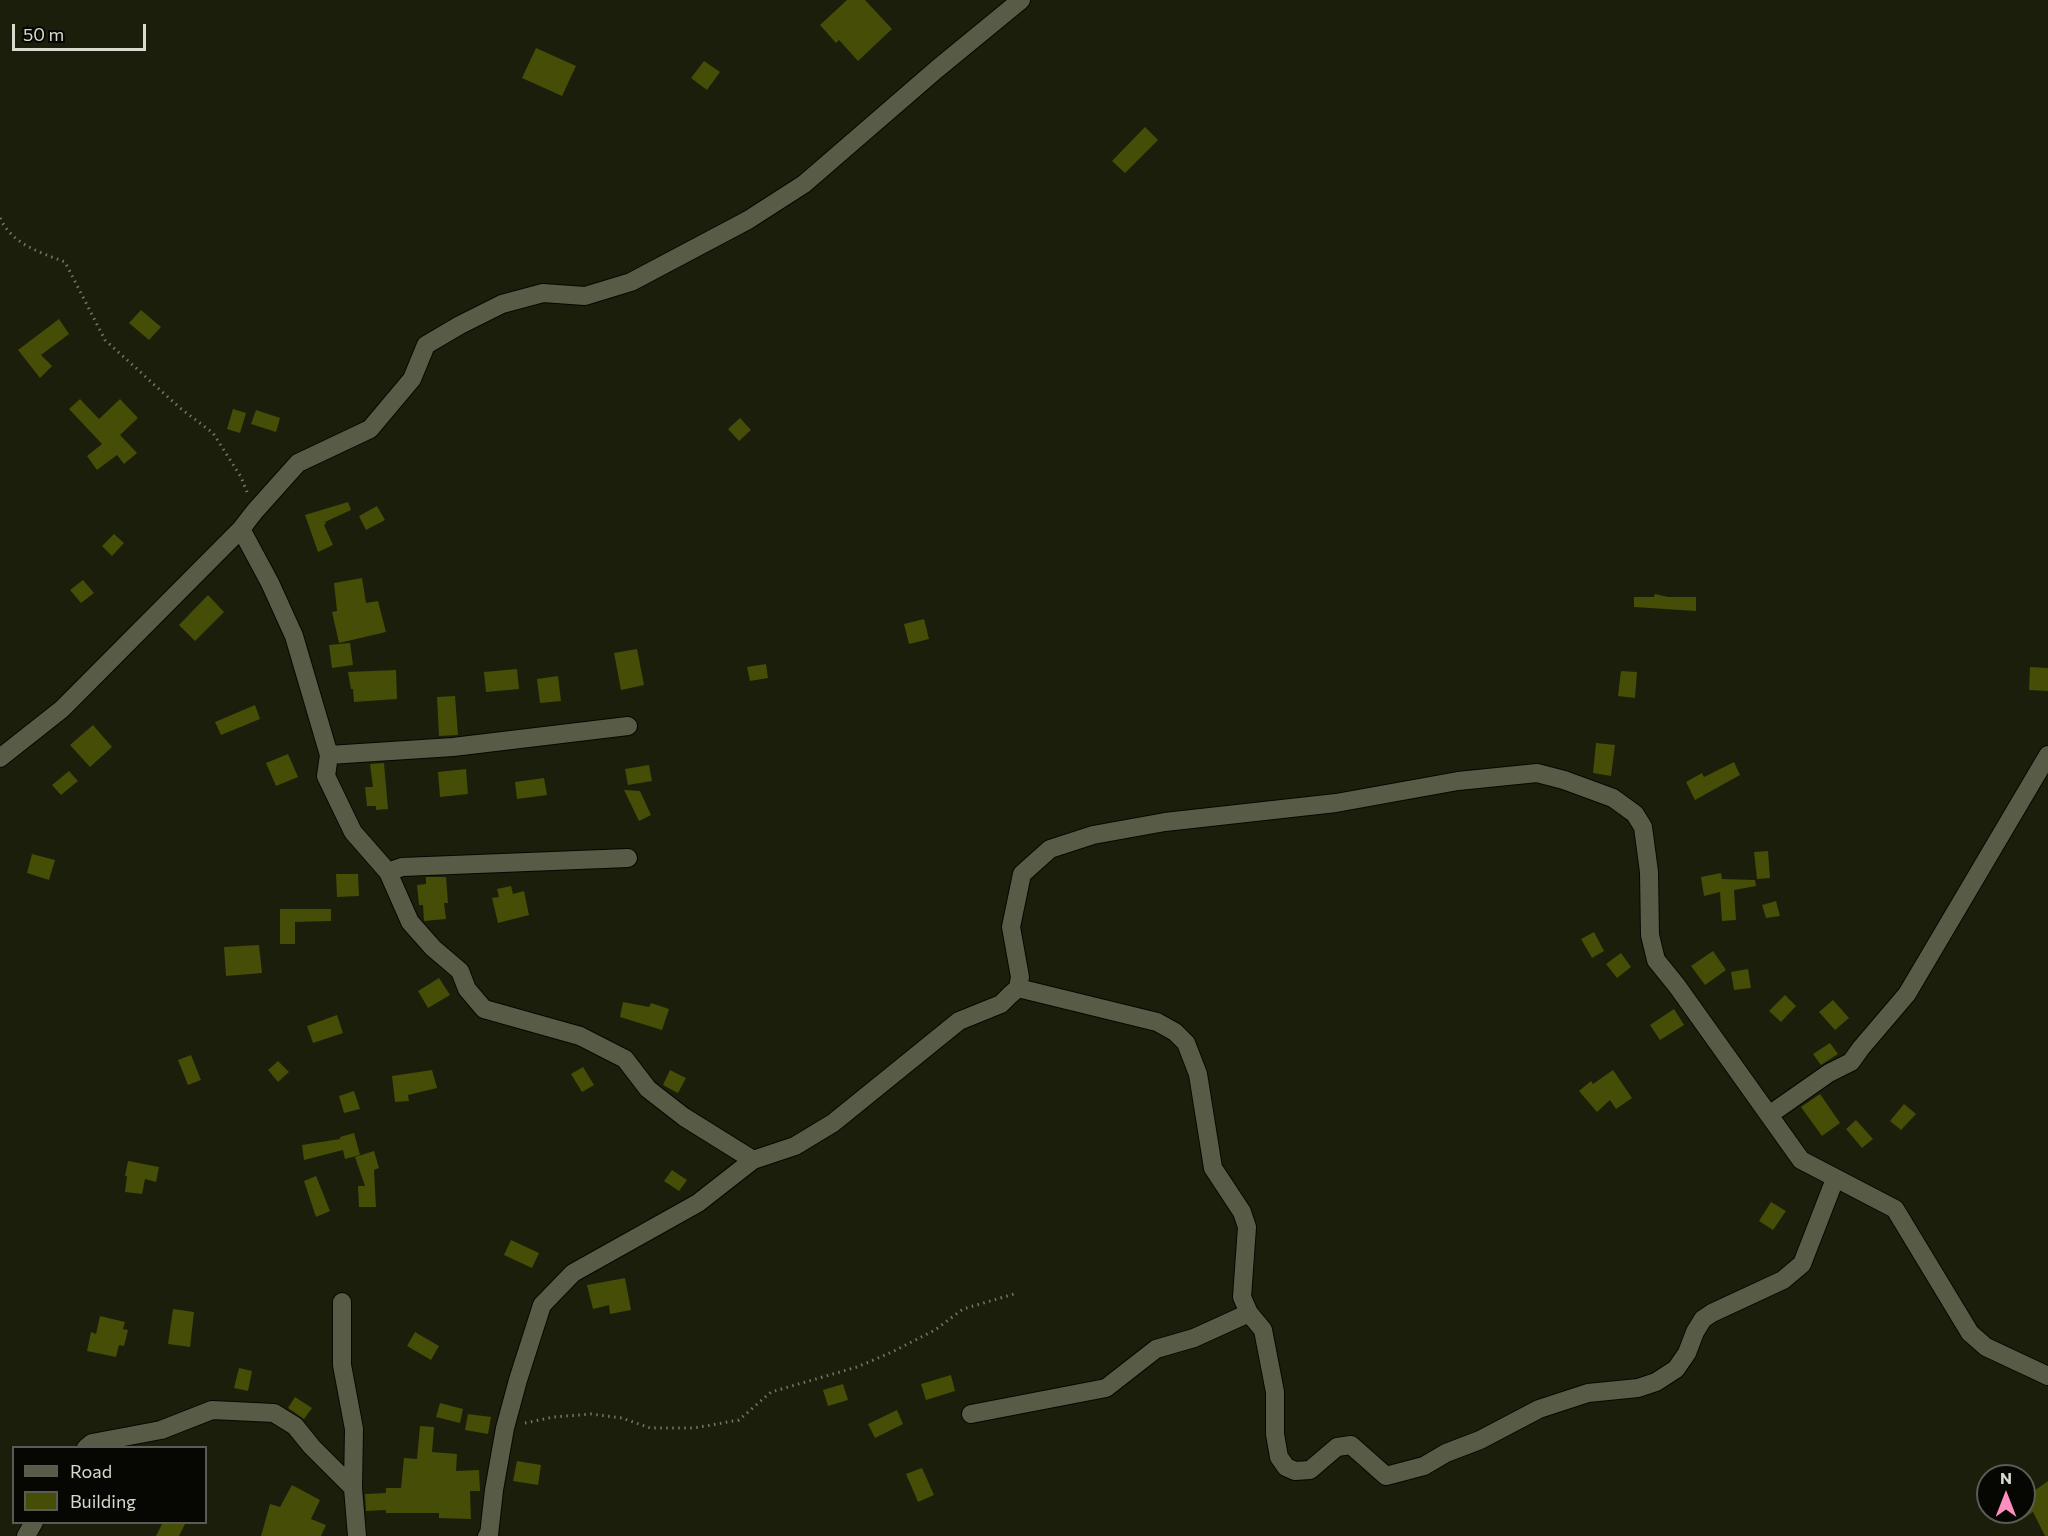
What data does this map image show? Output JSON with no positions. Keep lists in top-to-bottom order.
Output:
{
  "legend": ["Road", "Building"],
  "scale_bar": "50 m",
  "north": "top"
}
